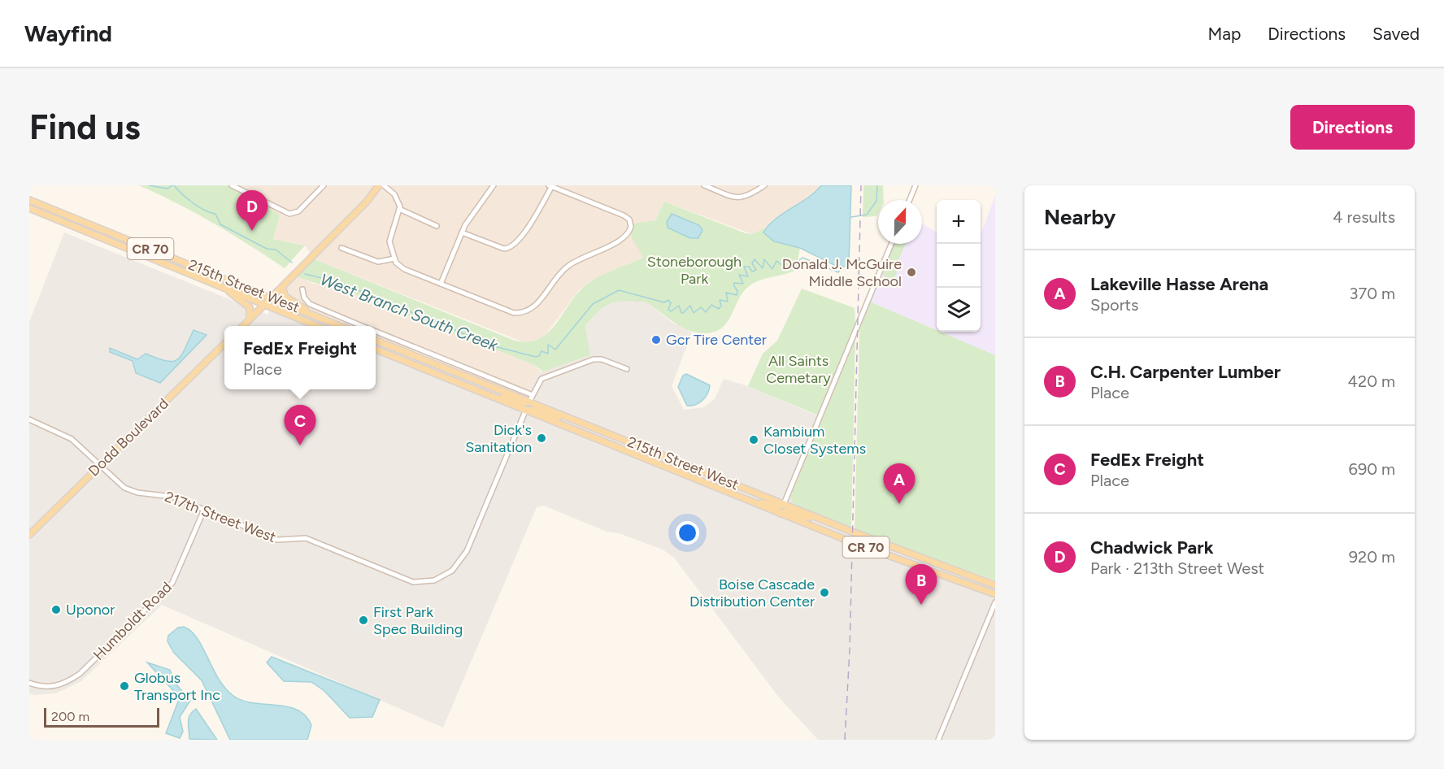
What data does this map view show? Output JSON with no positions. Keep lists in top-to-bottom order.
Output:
{
  "streets": {
    "main road": ["CR 70", "215th Street West", "Dodd Boulevard"],
    "street": ["217th Street West", "Humboldt Road"]
  },
  "crossings": [
    ["215th Street West", "217th Street West"],
    ["Dodd Boulevard", "217th Street West"],
    ["217th Street West", "Humboldt Road"]
  ],
  "water": ["West Branch South Creek"],
  "parks": ["Stoneborough Park", "All Saints Cemetary"],
  "places": [
    "Donald J. McGuire Middle School",
    "Gcr Tire Center",
    "Dick's Sanitation",
    "Kambium Closet Systems",
    "Boise Cascade Distribution Center",
    "Uponor",
    "First Park Spec Building",
    "Globus Transport Inc"
  ],
  "scale_bar": "200 m",
  "north": "top",
  "page": {
    "header": "Wayfind",
    "nav": ["Map", "Directions", "Saved"],
    "buttons": "Directions",
    "title": "Find us",
    "heading": ["Nearby", "4 results"],
    "pins": [
      "D",
      "C",
      "A",
      "B"
    ],
    "map_buttons": ["+", "−"],
    "list": [
      {
        "mark": "A",
        "name": "Lakeville Hasse Arena",
        "note": "Sports",
        "value": "370 m"
      },
      {
        "mark": "B",
        "name": "C.H. Carpenter Lumber",
        "note": "Place",
        "value": "420 m"
      },
      {
        "mark": "C",
        "name": "FedEx Freight",
        "note": "Place",
        "value": "690 m"
      },
      {
        "mark": "D",
        "name": "Chadwick Park",
        "note": "Park · 213th Street West",
        "value": "920 m"
      }
    ],
    "popup": ["FedEx Freight", "Place"],
    "scale": "200 m"
  }
}
